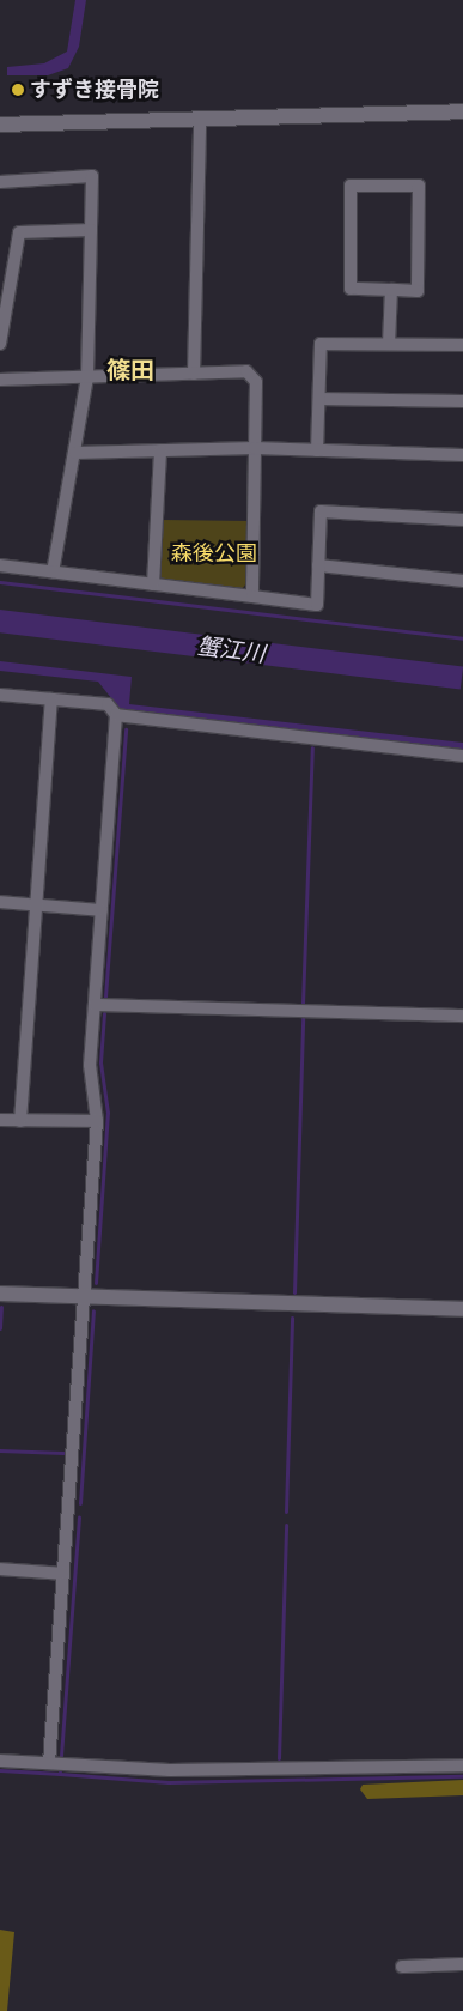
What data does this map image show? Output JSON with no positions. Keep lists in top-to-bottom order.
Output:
{
  "districts": ["篠田"],
  "water": ["蟹江川"],
  "parks": ["森後公園"],
  "places": ["すずき接骨院"]
}
